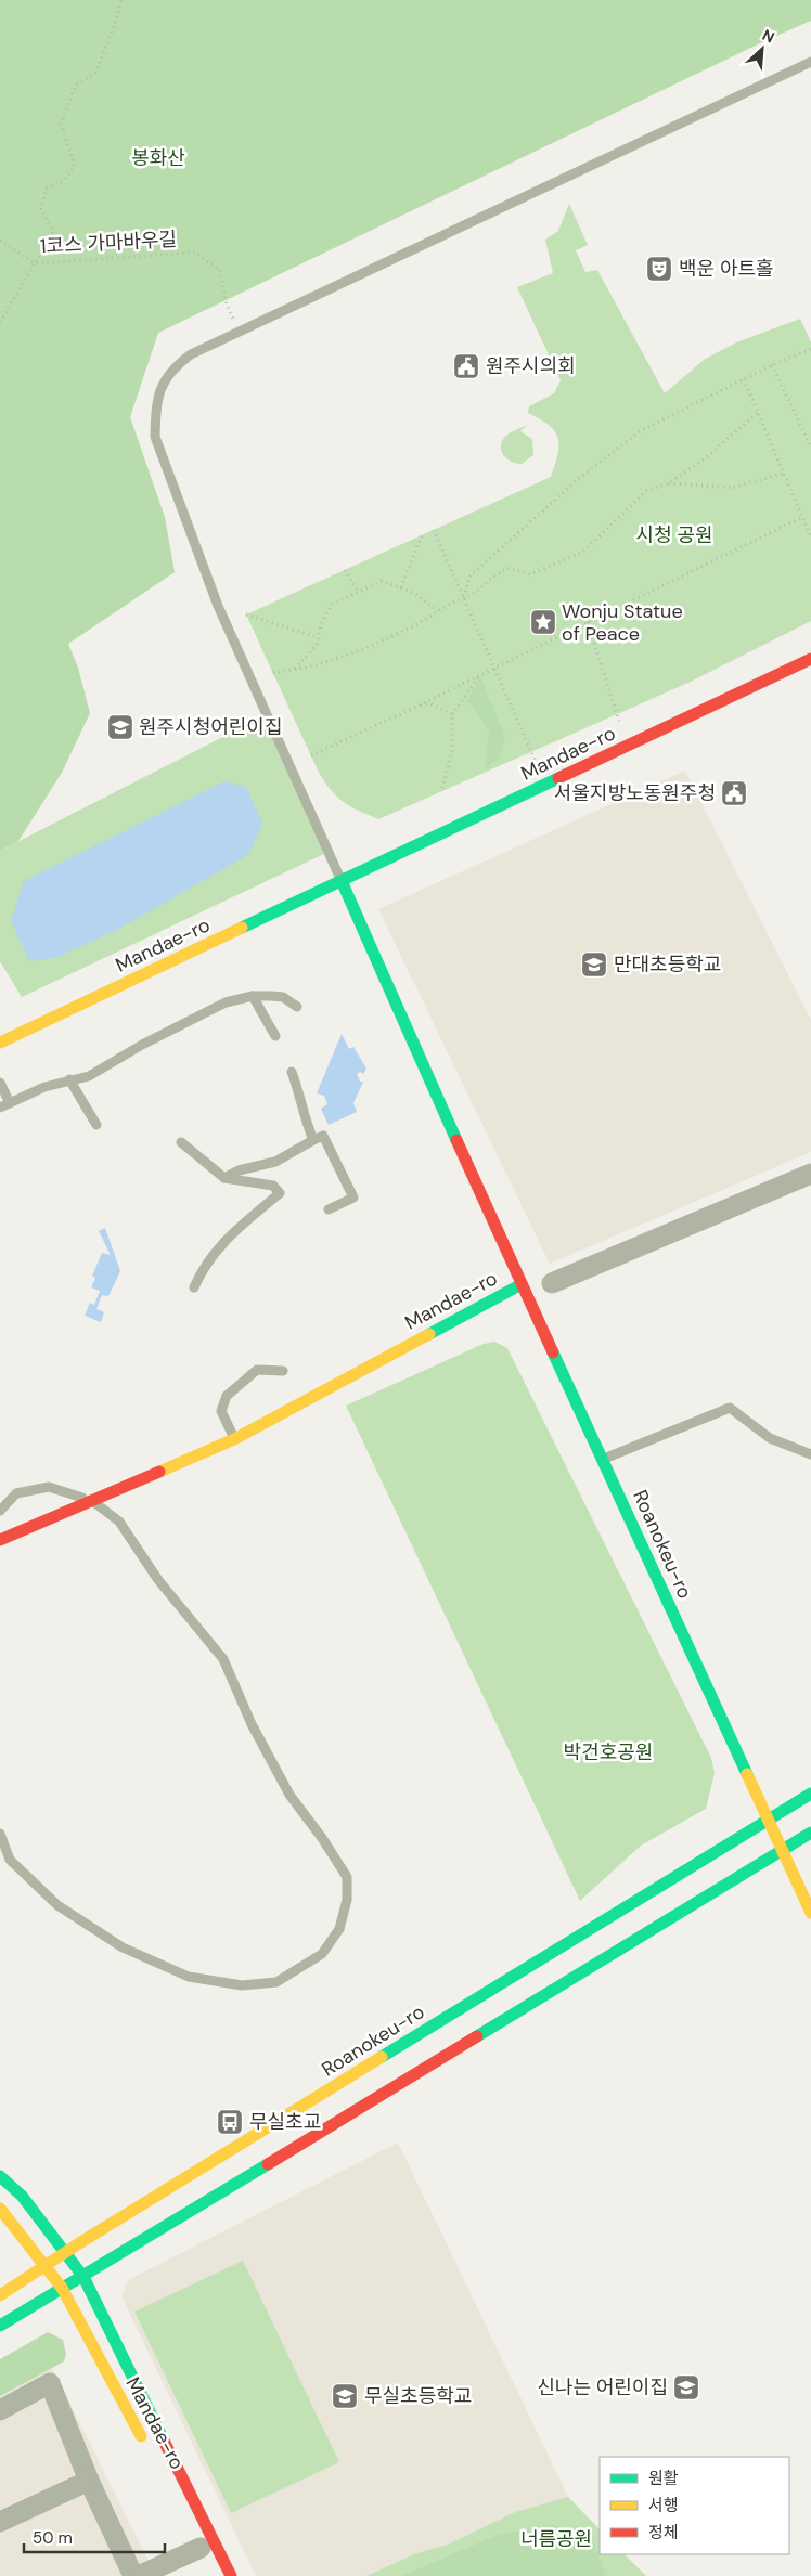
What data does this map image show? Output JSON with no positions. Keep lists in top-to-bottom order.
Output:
{
  "streets": {
    "street": ["Mandae-ro", "Roanokeu-ro"],
    "path": ["1코스 가마바우길"]
  },
  "crossings": [
    ["Mandae-ro", "Roanokeu-ro"]
  ],
  "parks": [
    "봉화산",
    "시청 공원",
    "박건호공원",
    "너름공원"
  ],
  "places": {
    "theatre": ["백운 아트홀"],
    "public building": ["원주시의회", "서울지방노동원주청"],
    "place": ["Wonju Statue of Peace"],
    "school or university": [
      "원주시청어린이집",
      "만대초등학교",
      "신나는 어린이집",
      "무실초등학교"
    ],
    "bus stop": ["무실초교"]
  },
  "legend": ["원활", "서행", "정체"],
  "scale_bar": "50 m",
  "north": "top right"
}
